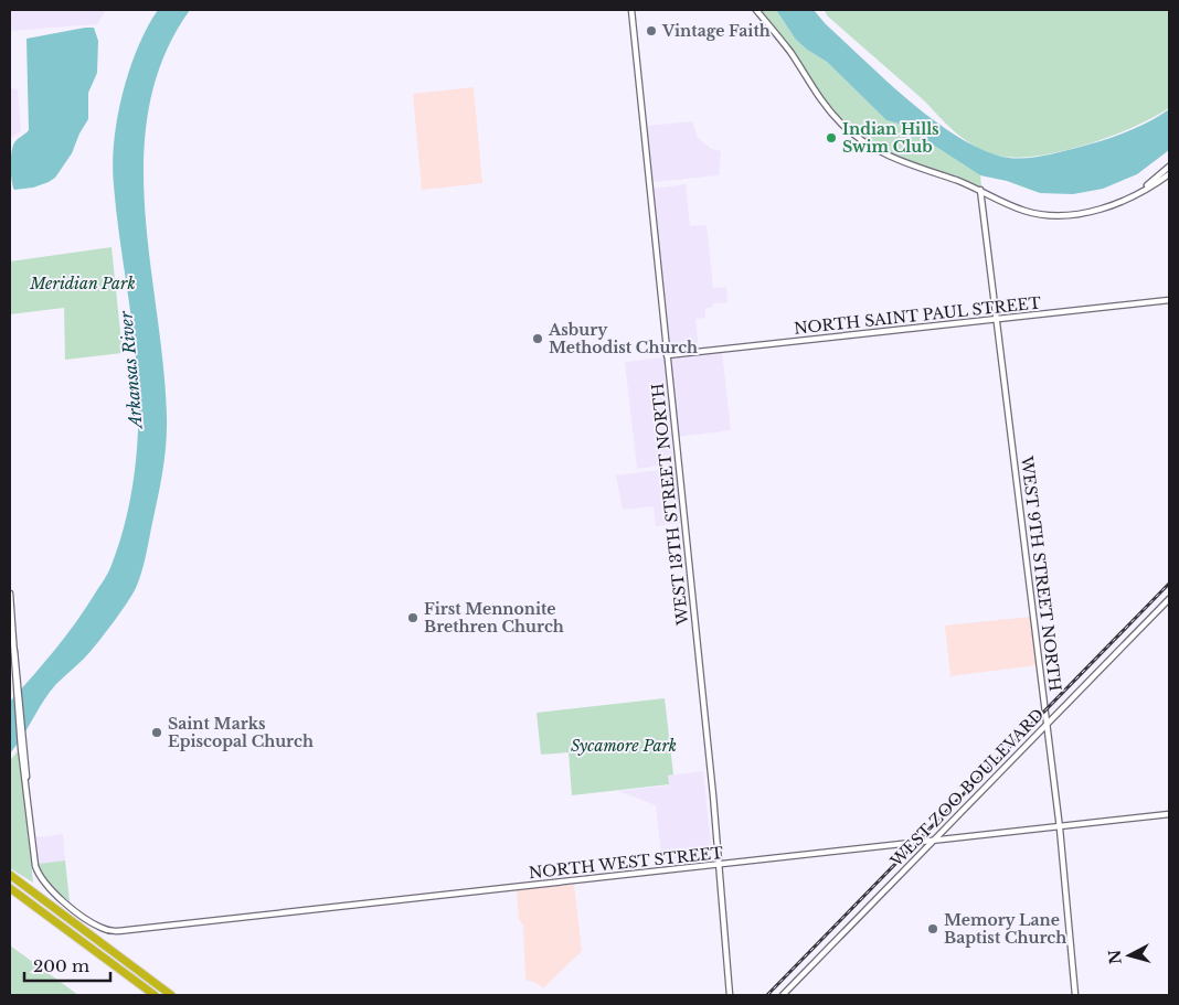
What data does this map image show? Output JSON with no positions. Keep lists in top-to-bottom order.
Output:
{
  "streets": {
    "main road": [
      "NORTH SAINT PAUL STREET",
      "WEST 13TH STREET NORTH",
      "WEST 9TH STREET NORTH",
      "WEST ZOO BOULEVARD",
      "NORTH WEST STREET"
    ]
  },
  "crossings": [
    ["NORTH SAINT PAUL STREET", "WEST 13TH STREET NORTH"],
    ["NORTH SAINT PAUL STREET", "WEST 9TH STREET NORTH"],
    ["WEST 13TH STREET NORTH", "NORTH WEST STREET"],
    ["WEST 9TH STREET NORTH", "WEST ZOO BOULEVARD"],
    ["WEST 9TH STREET NORTH", "NORTH WEST STREET"],
    ["WEST ZOO BOULEVARD", "NORTH WEST STREET"]
  ],
  "water": ["Arkansas River"],
  "parks": ["Meridian Park", "Sycamore Park"],
  "places": [
    "Vintage Faith",
    "Indian Hills Swim Club",
    "Asbury Methodist Church",
    "First Mennonite Brethren Church",
    "Saint Marks Episcopal Church",
    "Memory Lane Baptist Church"
  ],
  "scale_bar": "200 m",
  "north": "left"
}
